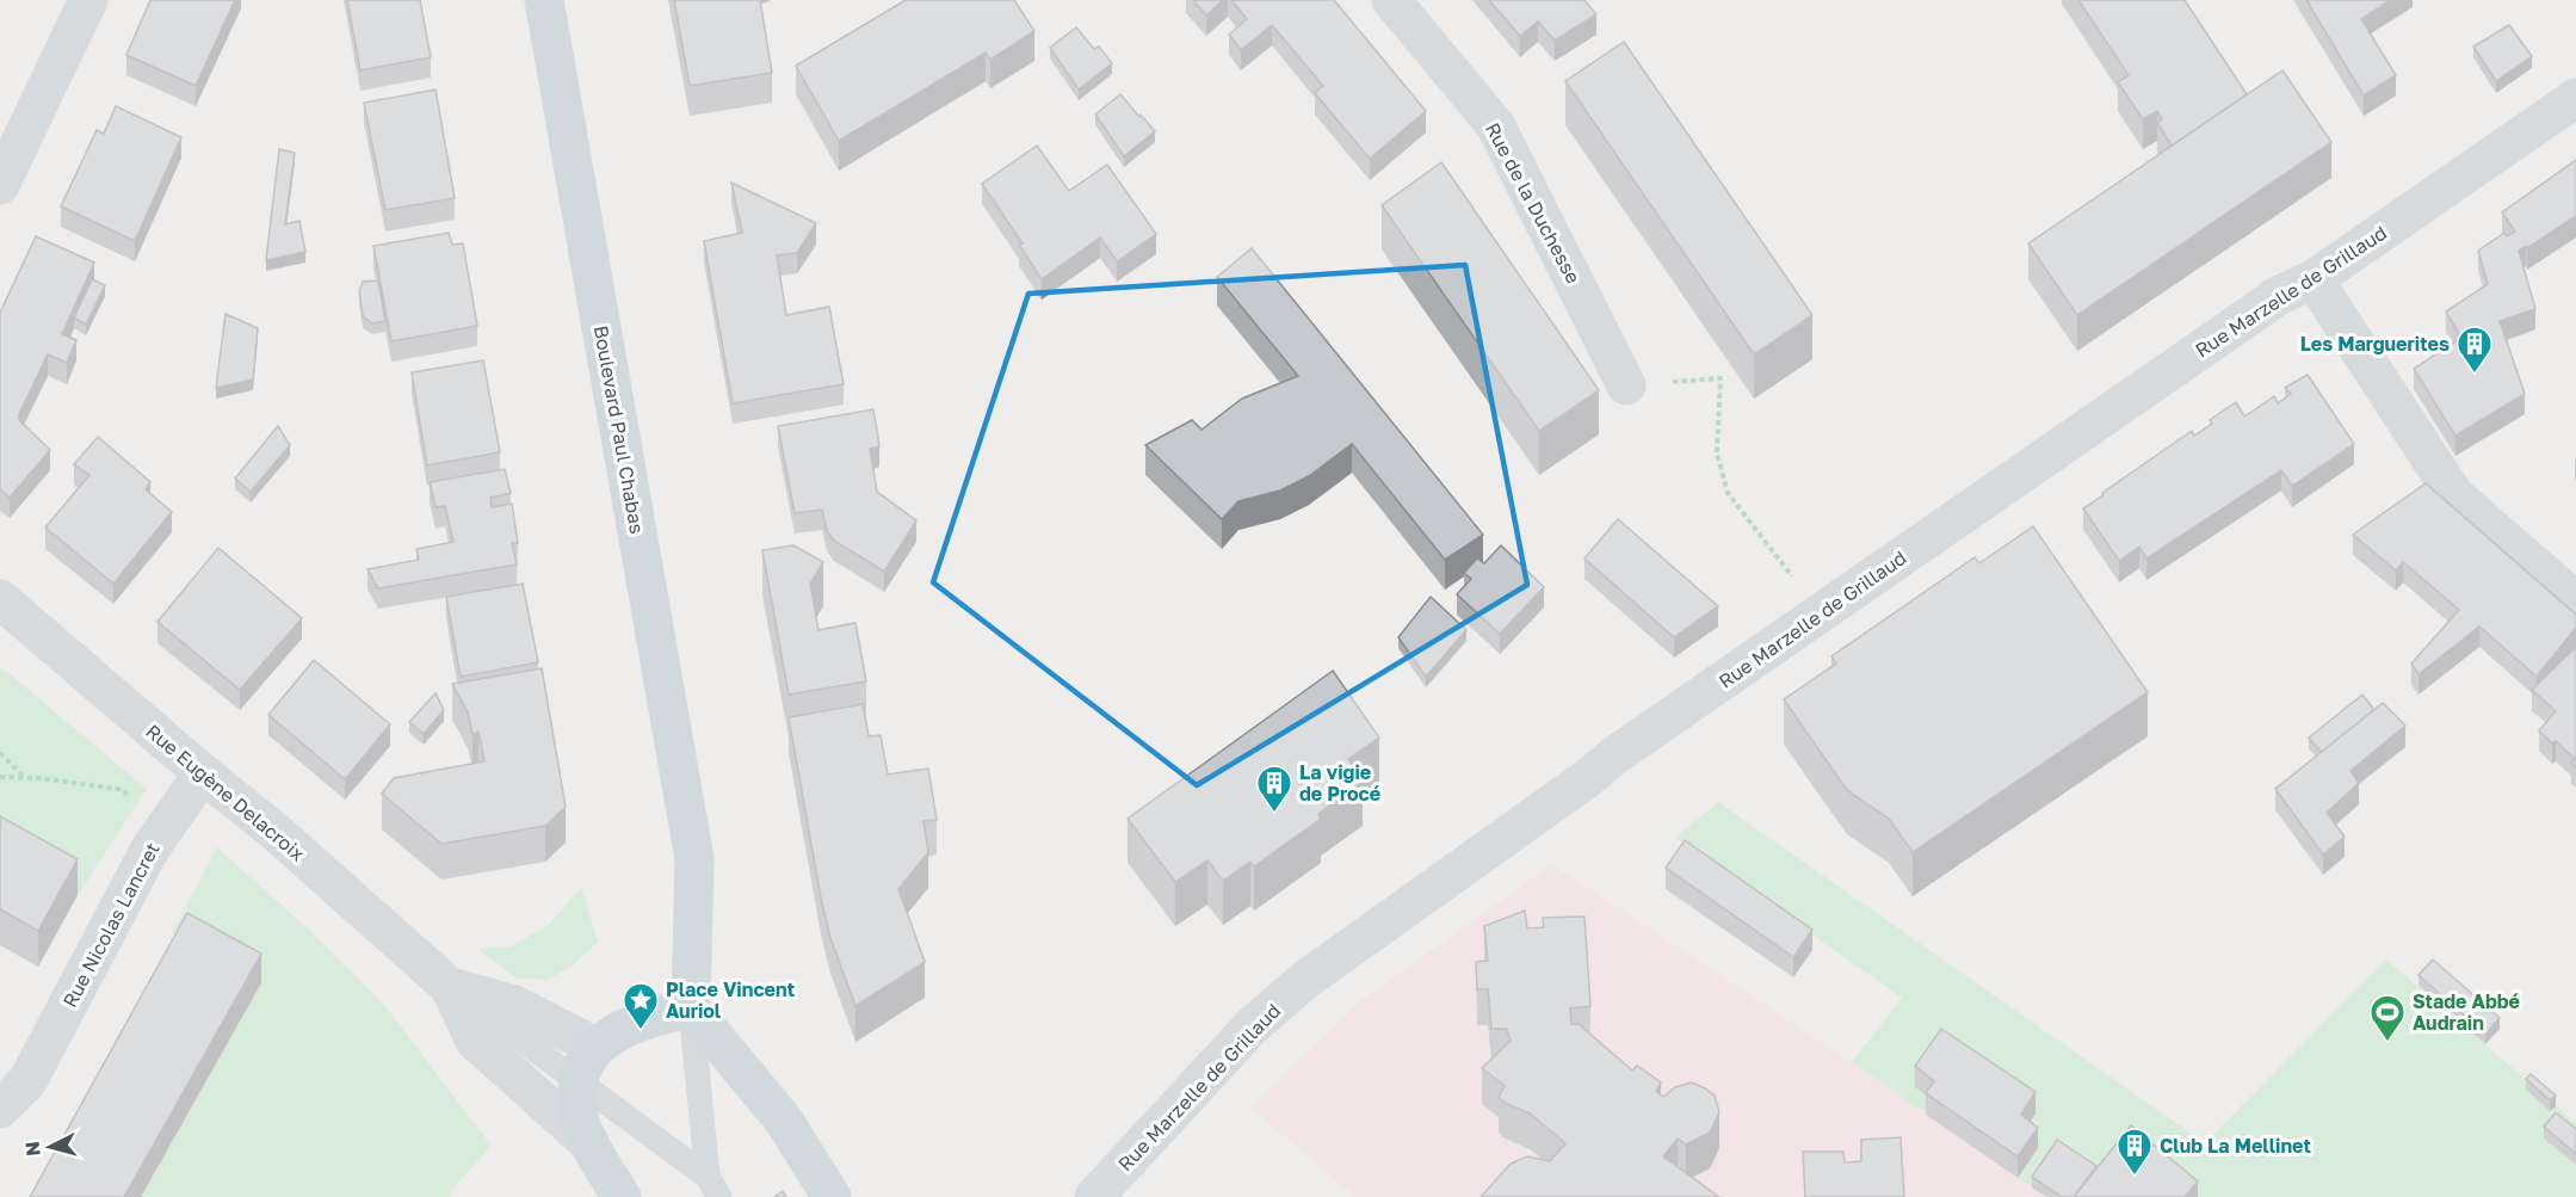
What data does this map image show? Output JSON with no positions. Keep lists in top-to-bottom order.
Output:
{
  "streets": {
    "main road": ["Boulevard Paul Chabas"],
    "street": [
      "Rue de la Duchesse",
      "Rue Marzelle de Grillaud",
      "Rue Eugène Delacroix",
      "Rue Nicolas Lancret"
    ]
  },
  "crossings": [
    ["Rue Eugène Delacroix", "Rue Nicolas Lancret"]
  ],
  "places": {
    "building": ["Les Marguerites", "La vigie de Procé", "Club La Mellinet"],
    "place": ["Place Vincent Auriol"],
    "sports": ["Stade Abbé Audrain"]
  },
  "north": "left"
}
